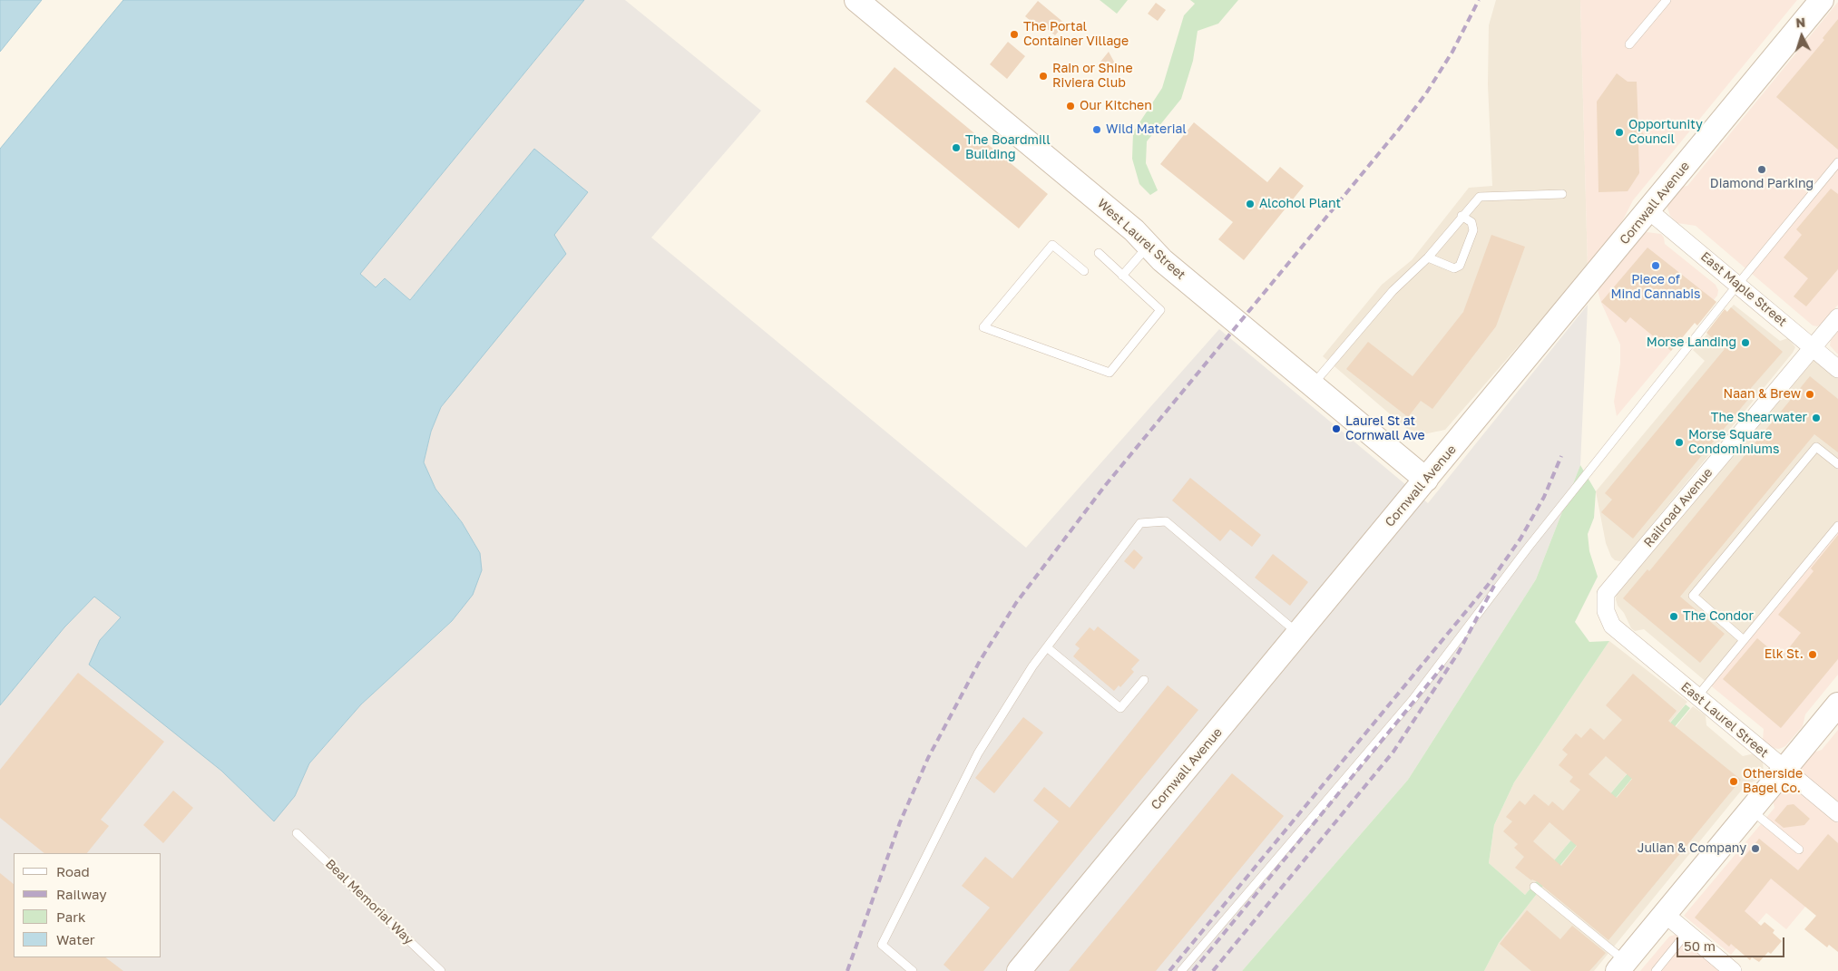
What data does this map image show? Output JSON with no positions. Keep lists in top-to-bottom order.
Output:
{
  "streets": {
    "street": [
      "Cornwall Avenue",
      "West Laurel Street",
      "East Maple Street",
      "Railroad Avenue",
      "East Laurel Street"
    ],
    "lane": ["Beal Memorial Way"]
  },
  "crossings": [
    ["Cornwall Avenue", "West Laurel Street"],
    ["Cornwall Avenue", "East Maple Street"],
    ["East Maple Street", "Railroad Avenue"],
    ["Railroad Avenue", "East Laurel Street"]
  ],
  "places": [
    "The Portal Container Village",
    "Rain or Shine Riviera Club",
    "Our Kitchen",
    "Wild Material",
    "Opportunity Council",
    "The Boardmill Building",
    "Diamond Parking",
    "Alcohol Plant",
    "Piece of Mind Cannabis",
    "Morse Landing",
    "Naan & Brew",
    "The Shearwater",
    "Laurel St at Cornwall Ave",
    "Morse Square Condominiums",
    "The Condor",
    "Elk St.",
    "Otherside Bagel Co.",
    "Julian & Company"
  ],
  "legend": [
    "Road",
    "Railway",
    "Park",
    "Water"
  ],
  "scale_bar": "50 m",
  "north": "top"
}
